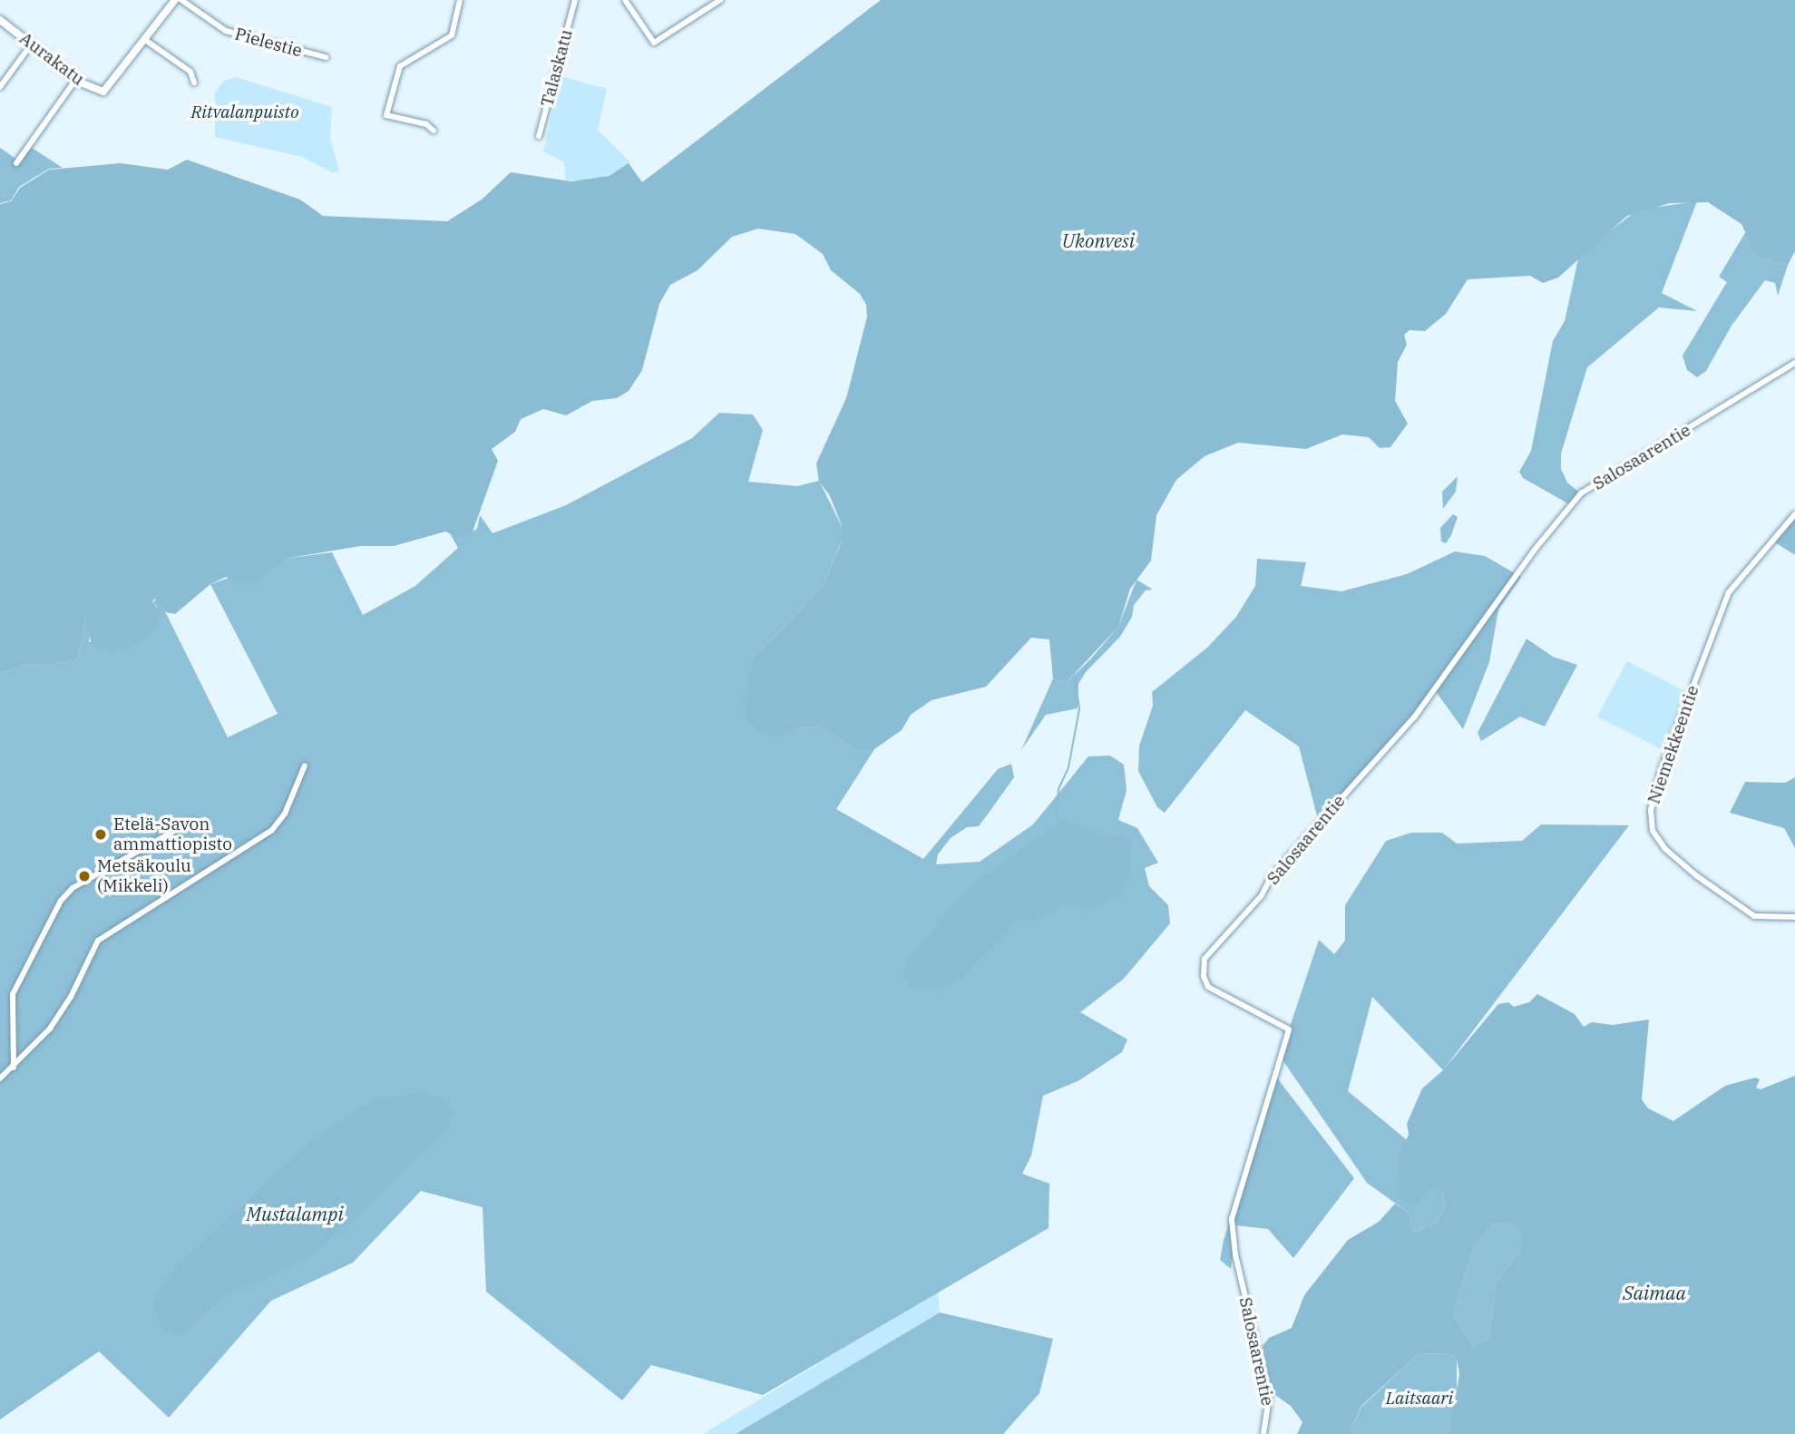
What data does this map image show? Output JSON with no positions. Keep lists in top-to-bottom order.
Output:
{
  "streets": {
    "street": [
      "Pielestie",
      "Aurakatu",
      "Talaskatu",
      "Salosaarentie",
      "Niemekkeentie"
    ]
  },
  "water": ["Ukonvesi", "Mustalampi", "Saimaa"],
  "parks": ["Ritvalanpuisto", "Laitsaari"],
  "places": ["Etelä-Savon ammattiopisto", "Metsäkoulu (Mikkeli)"]
}
